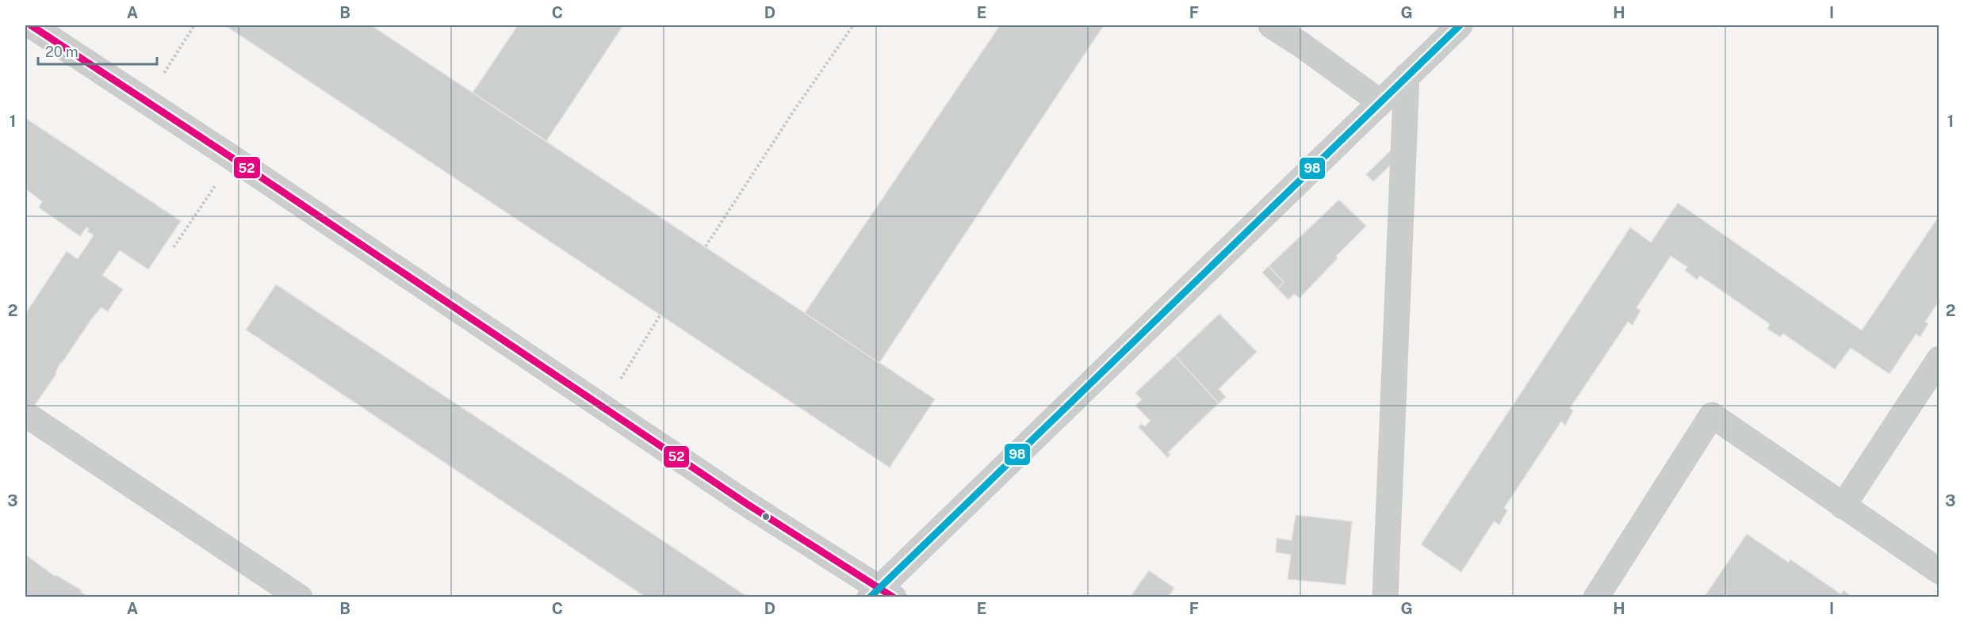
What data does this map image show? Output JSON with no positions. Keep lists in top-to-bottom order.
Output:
{
  "lines": ["transit line 52", "transit line 98"],
  "scale_bar": "20 m",
  "grid": {
    "columns": [
      "A",
      "B",
      "C",
      "D",
      "E",
      "F",
      "G",
      "H",
      "I"
    ],
    "rows": ["1", "2", "3"]
  }
}
